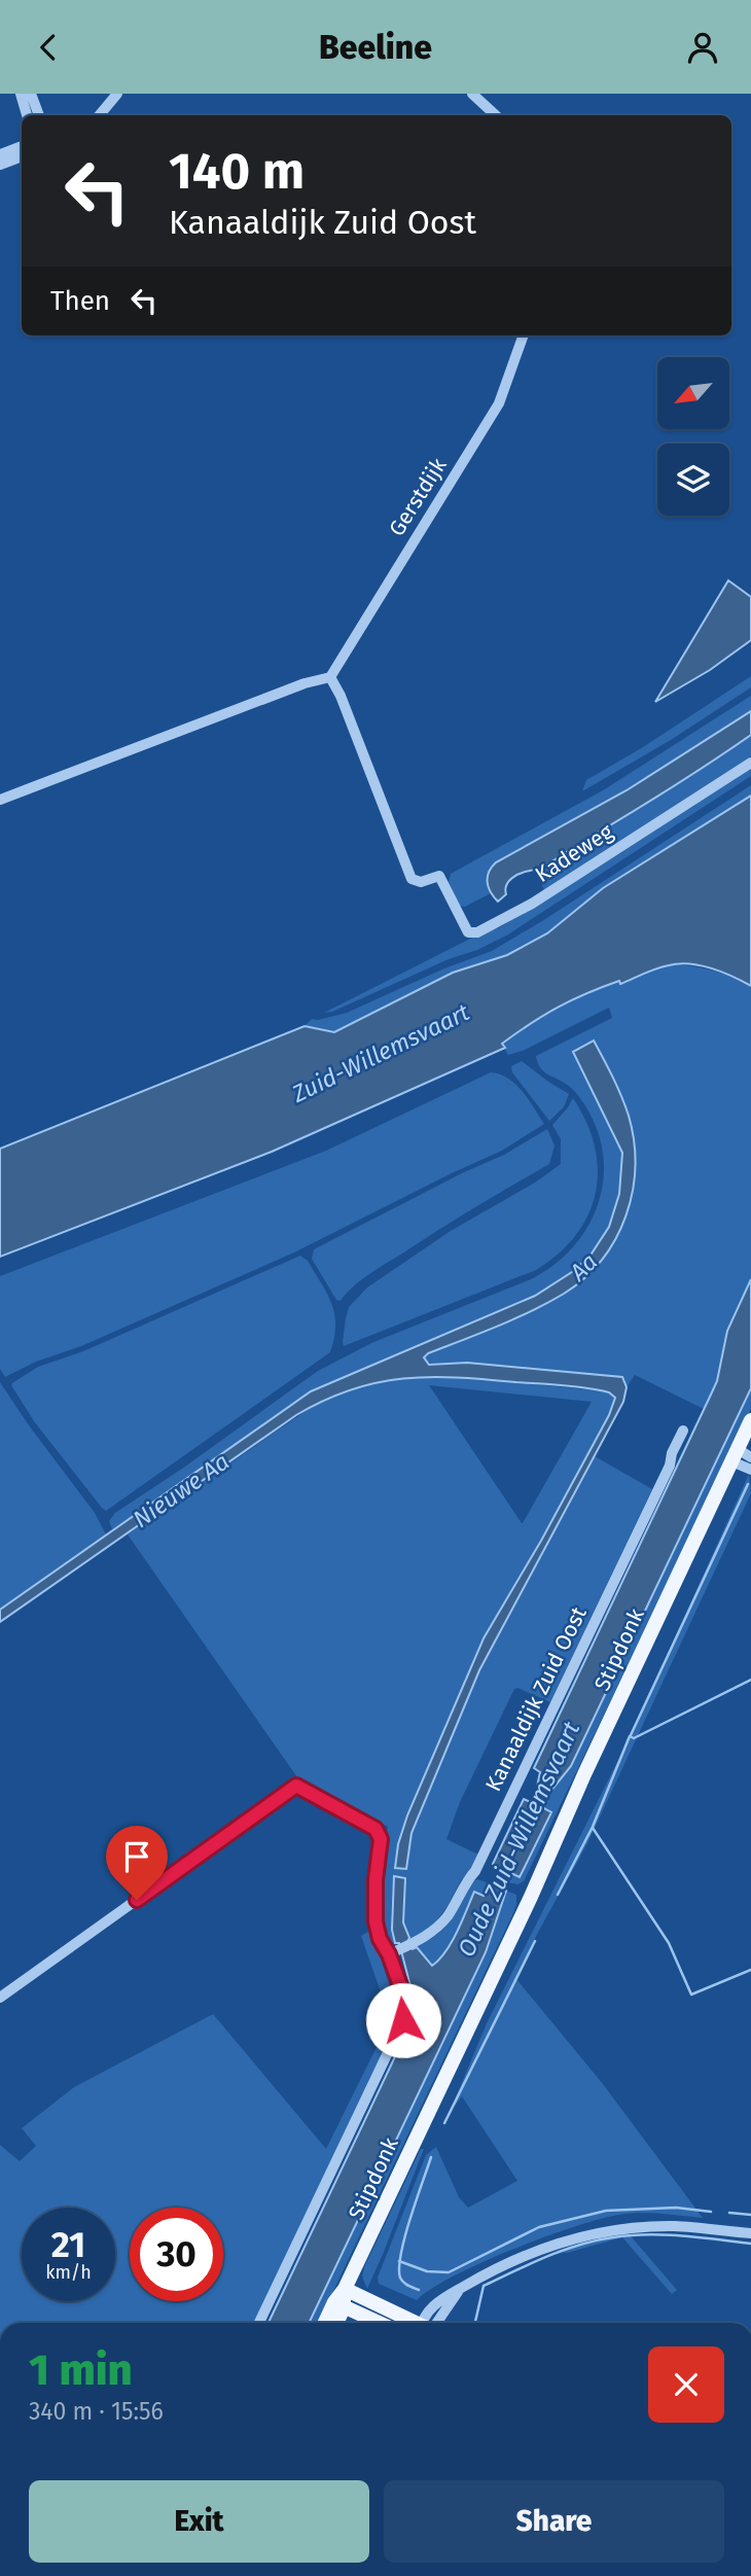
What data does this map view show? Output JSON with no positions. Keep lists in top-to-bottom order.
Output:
{
  "streets": {
    "main road": ["Stipdonk"],
    "street": ["Gerstdijk", "Kadeweg", "Kanaaldijk Zuid Oost"]
  },
  "crossings": [
    ["Gerstdijk", "Kadeweg"]
  ],
  "water": [
    "Zuid-Willemsvaart",
    "Aa",
    "Nieuwe Aa",
    "Oude Zuid-Willemsvaart"
  ],
  "north": "bottom left",
  "page": {
    "header": "Beeline",
    "turn": ["140 m", "Kanaaldijk Zuid Oost"],
    "then": "Then",
    "speed": "21 km/h",
    "limit": "30",
    "heading": ["1 min", "340 m · 15:56"],
    "buttons": ["Exit", "Share"]
  }
}
